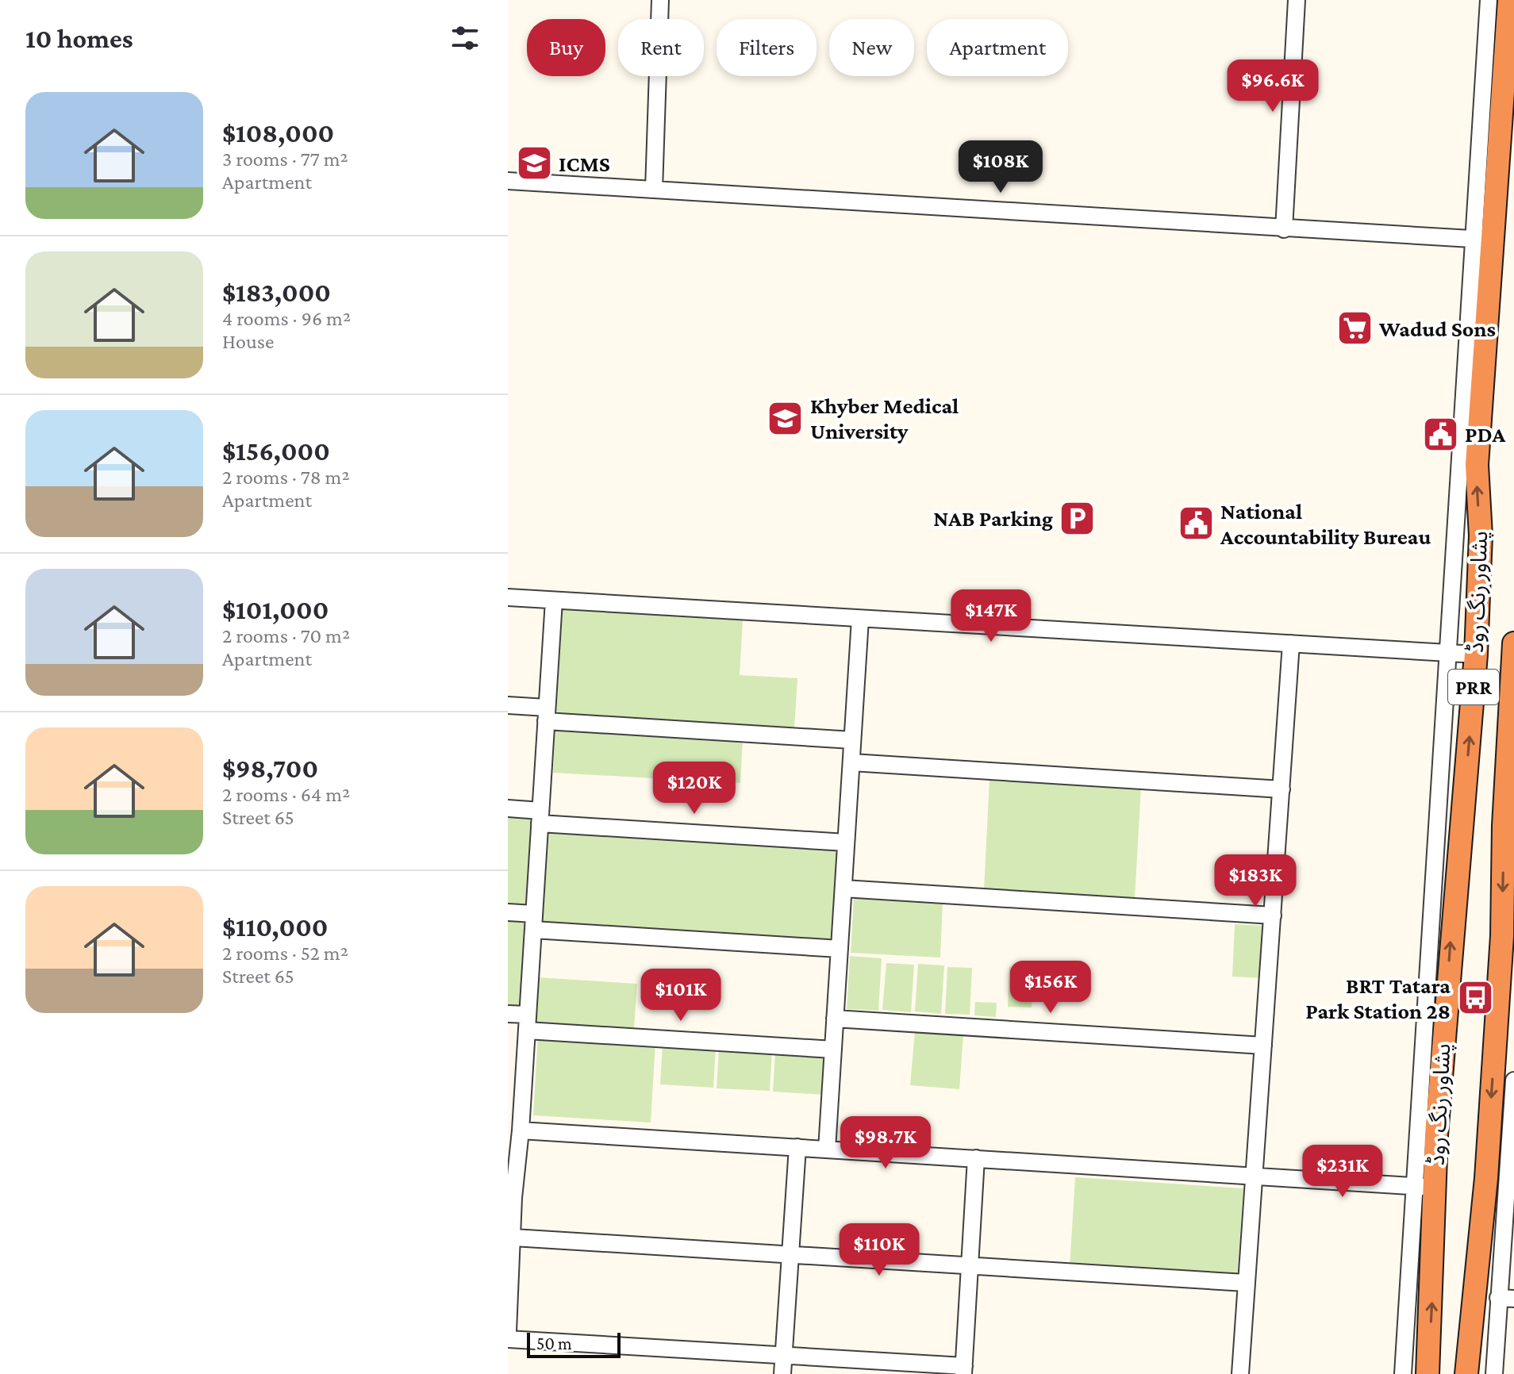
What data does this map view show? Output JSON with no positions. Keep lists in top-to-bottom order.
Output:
{
  "streets": {
    "highway": ["پشاور رنگ روڈ", "PRR"]
  },
  "places": {
    "school or university": ["ICMS", "Khyber Medical University"],
    "supermarket": ["Wadud Sons"],
    "public building": ["PDA", "National Accountability Bureau"],
    "parking": ["NAB Parking"],
    "bus stop": ["BRT Tatara Park Station 28"]
  },
  "scale_bar": "50 m",
  "page": {
    "heading": "10 homes",
    "chip": [
      "Buy",
      "Rent",
      "Filters",
      "New",
      "Apartment"
    ],
    "price": [
      "$96.6K",
      "$108K",
      "$147K",
      "$120K",
      "$183K",
      "$156K",
      "$101K",
      "$98.7K",
      "$231K",
      "$110K"
    ],
    "list": [
      {
        "name": "$108,000",
        "note": "3 rooms · 77 m² · Apartment"
      },
      {
        "name": "$183,000",
        "note": "4 rooms · 96 m² · House"
      },
      {
        "name": "$156,000",
        "note": "2 rooms · 78 m² · Apartment"
      },
      {
        "name": "$101,000",
        "note": "2 rooms · 70 m² · Apartment"
      },
      {
        "name": "$98,700",
        "note": "2 rooms · 64 m² · Street 65"
      },
      {
        "name": "$110,000",
        "note": "2 rooms · 52 m² · Street 65"
      }
    ],
    "scale": "50 m"
  }
}
